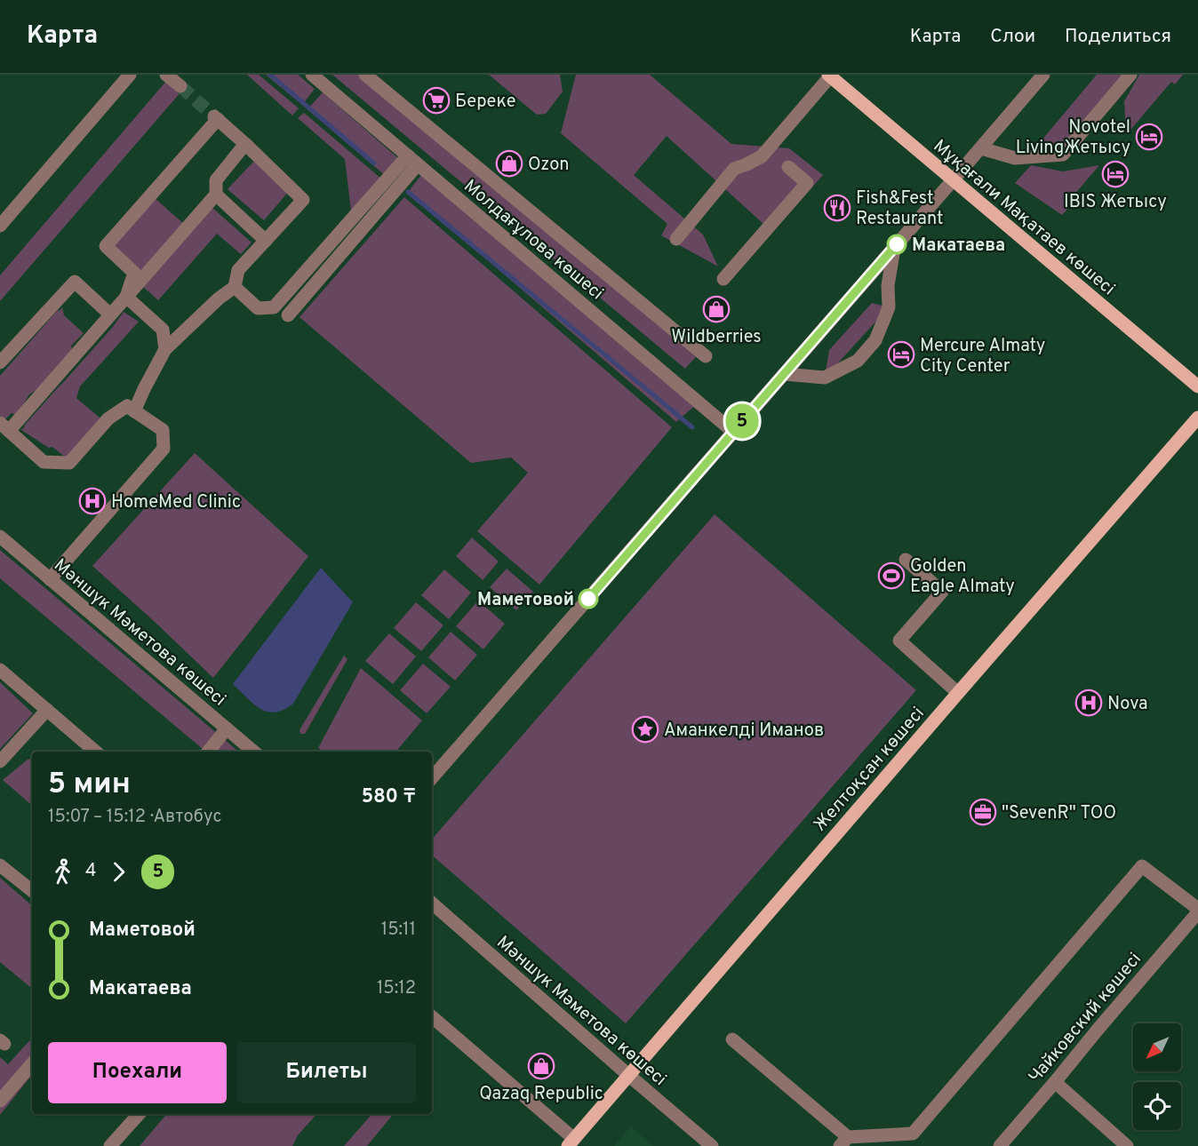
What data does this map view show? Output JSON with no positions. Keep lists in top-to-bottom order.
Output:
{
  "streets": {
    "main road": ["Мұқағали Мақатаев көшесі", "Желтоқсан көшесі"],
    "street": ["Молдағұлова көшесі", "Мәншүк Мәметова көшесі", "Чайковский көшесі"]
  },
  "crossings": [
    ["Мәншүк Мәметова көшесі", "Желтоқсан көшесі"]
  ],
  "places": {
    "supermarket": ["Береке"],
    "hotel": ["Novotel LivingЖетысу", "IBIS Жетысу", "Mercure Almaty City Center"],
    "shop": ["Ozon", "Wildberries", "Qazaq Republic"],
    "restaurant": ["Fish&Fest Restaurant"],
    "other": ["Макатаева", "Маметовой"],
    "hospital": ["HomeMed Clinic", "Nova"],
    "sports": ["Golden Eagle Almaty"],
    "place": ["Аманкелді Иманов"],
    "office": ["\"SevenR\" ТОО"]
  },
  "lines": ["bus line 5"],
  "north": "bottom left",
  "page": {
    "header": "Карта",
    "nav": ["Карта", "Слои", "Поделиться"],
    "on_map": "5",
    "heading": ["5 мин", "15:07 – 15:12 · Автобус", "580 ₸"],
    "legs": ["4", "5"],
    "list": [
      {
        "name": "Маметовой",
        "value": "15:11"
      },
      {
        "name": "Макатаева",
        "value": "15:12"
      }
    ],
    "buttons": ["Поехали", "Билеты"]
  }
}
